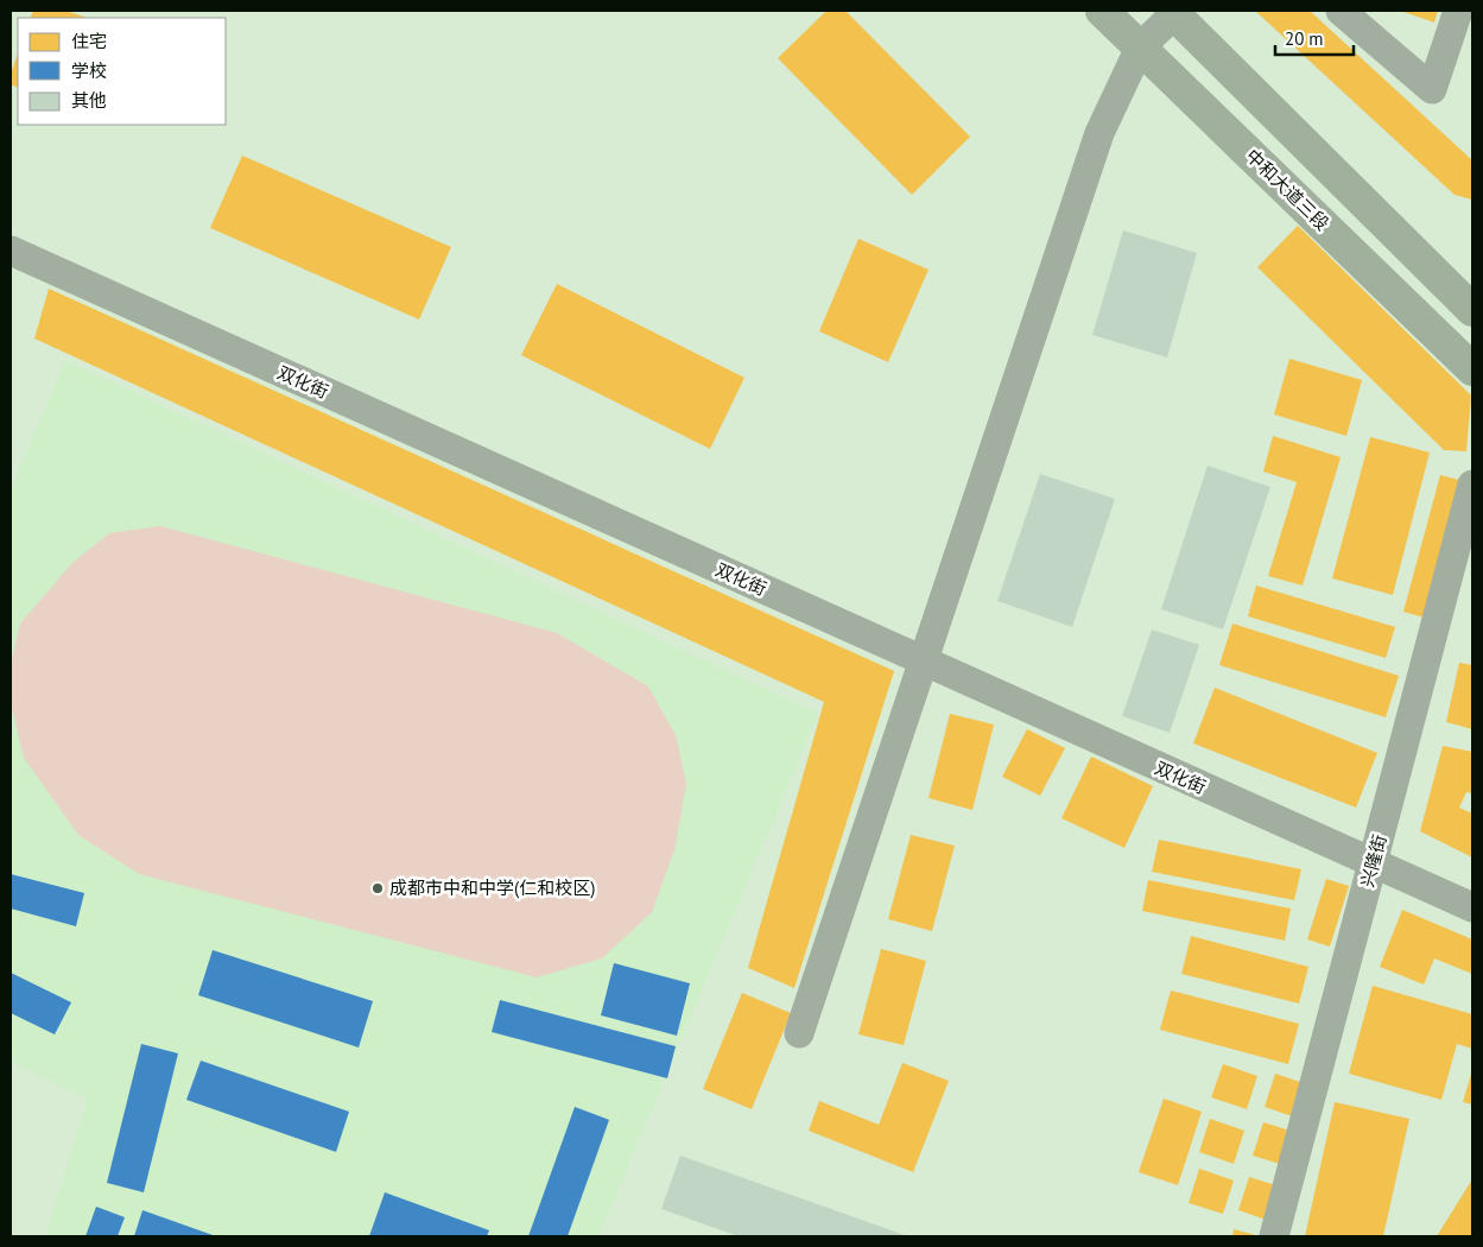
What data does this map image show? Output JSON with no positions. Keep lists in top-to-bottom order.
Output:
{
  "streets": {
    "main road": ["中和大道三段"],
    "street": ["双化街", "兴隆街"]
  },
  "crossings": [
    ["双化街", "兴隆街"]
  ],
  "places": ["成都市中和中学(仁和校区)"],
  "legend": ["住宅", "学校", "其他"],
  "scale_bar": "20 m"
}
